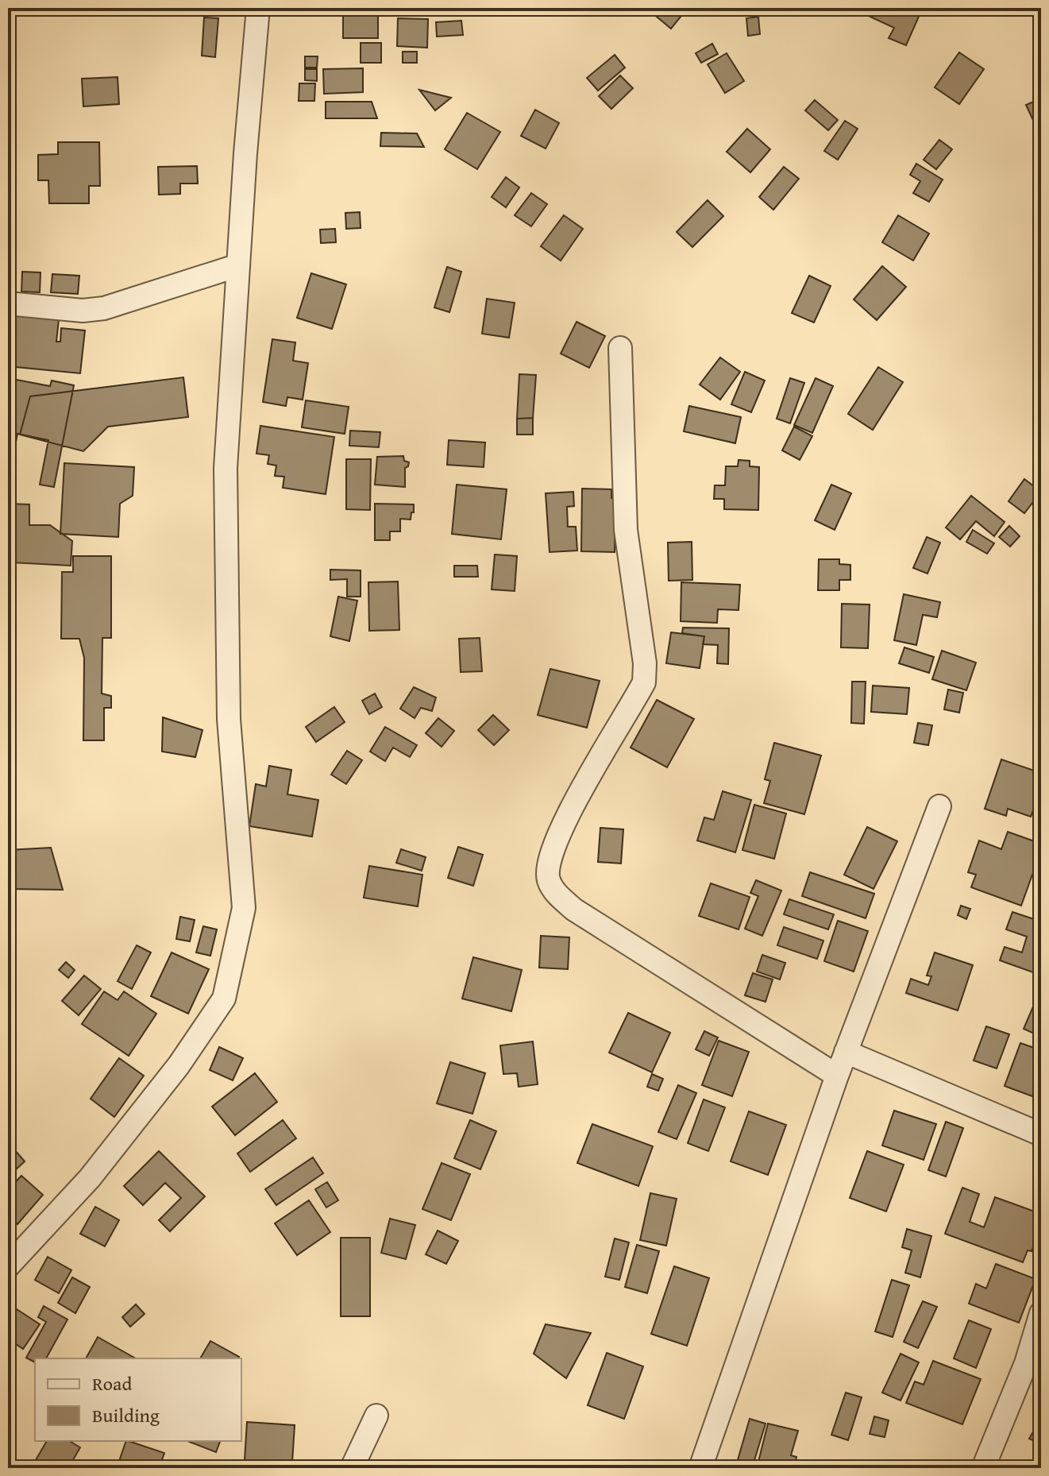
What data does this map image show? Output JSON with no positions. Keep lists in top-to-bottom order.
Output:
{
  "legend": ["Road", "Building"]
}
